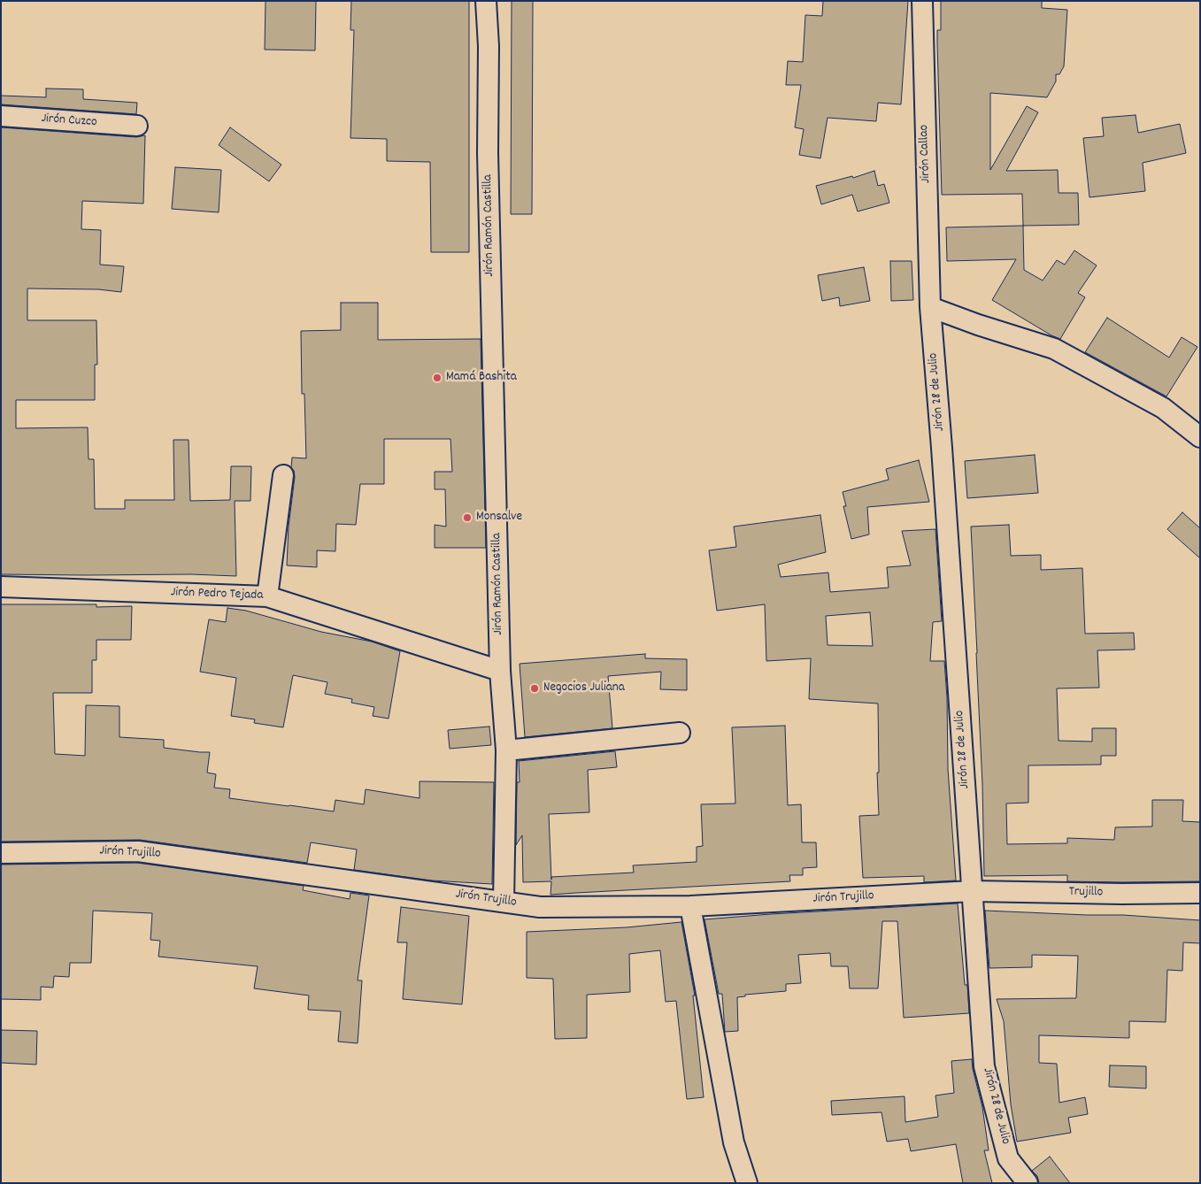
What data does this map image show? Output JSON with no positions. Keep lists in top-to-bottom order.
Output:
{
  "streets": {
    "street": [
      "Jirón Cuzco",
      "Jirón Callao",
      "Jirón Ramón Castilla",
      "Jirón 28 de Julio",
      "Jirón Pedro Tejada",
      "Jirón Trujillo",
      "Trujillo"
    ]
  },
  "crossings": [
    ["Jirón Callao", "Jirón 28 de Julio"],
    ["Jirón Ramón Castilla", "Jirón Pedro Tejada"],
    ["Jirón Ramón Castilla", "Jirón Trujillo"],
    ["Jirón 28 de Julio", "Jirón Trujillo"],
    ["Jirón 28 de Julio", "Trujillo"],
    ["Jirón Trujillo", "Trujillo"]
  ],
  "places": ["Mamá Bashita", "Monsalve", "Negocios Juliana"]
}
